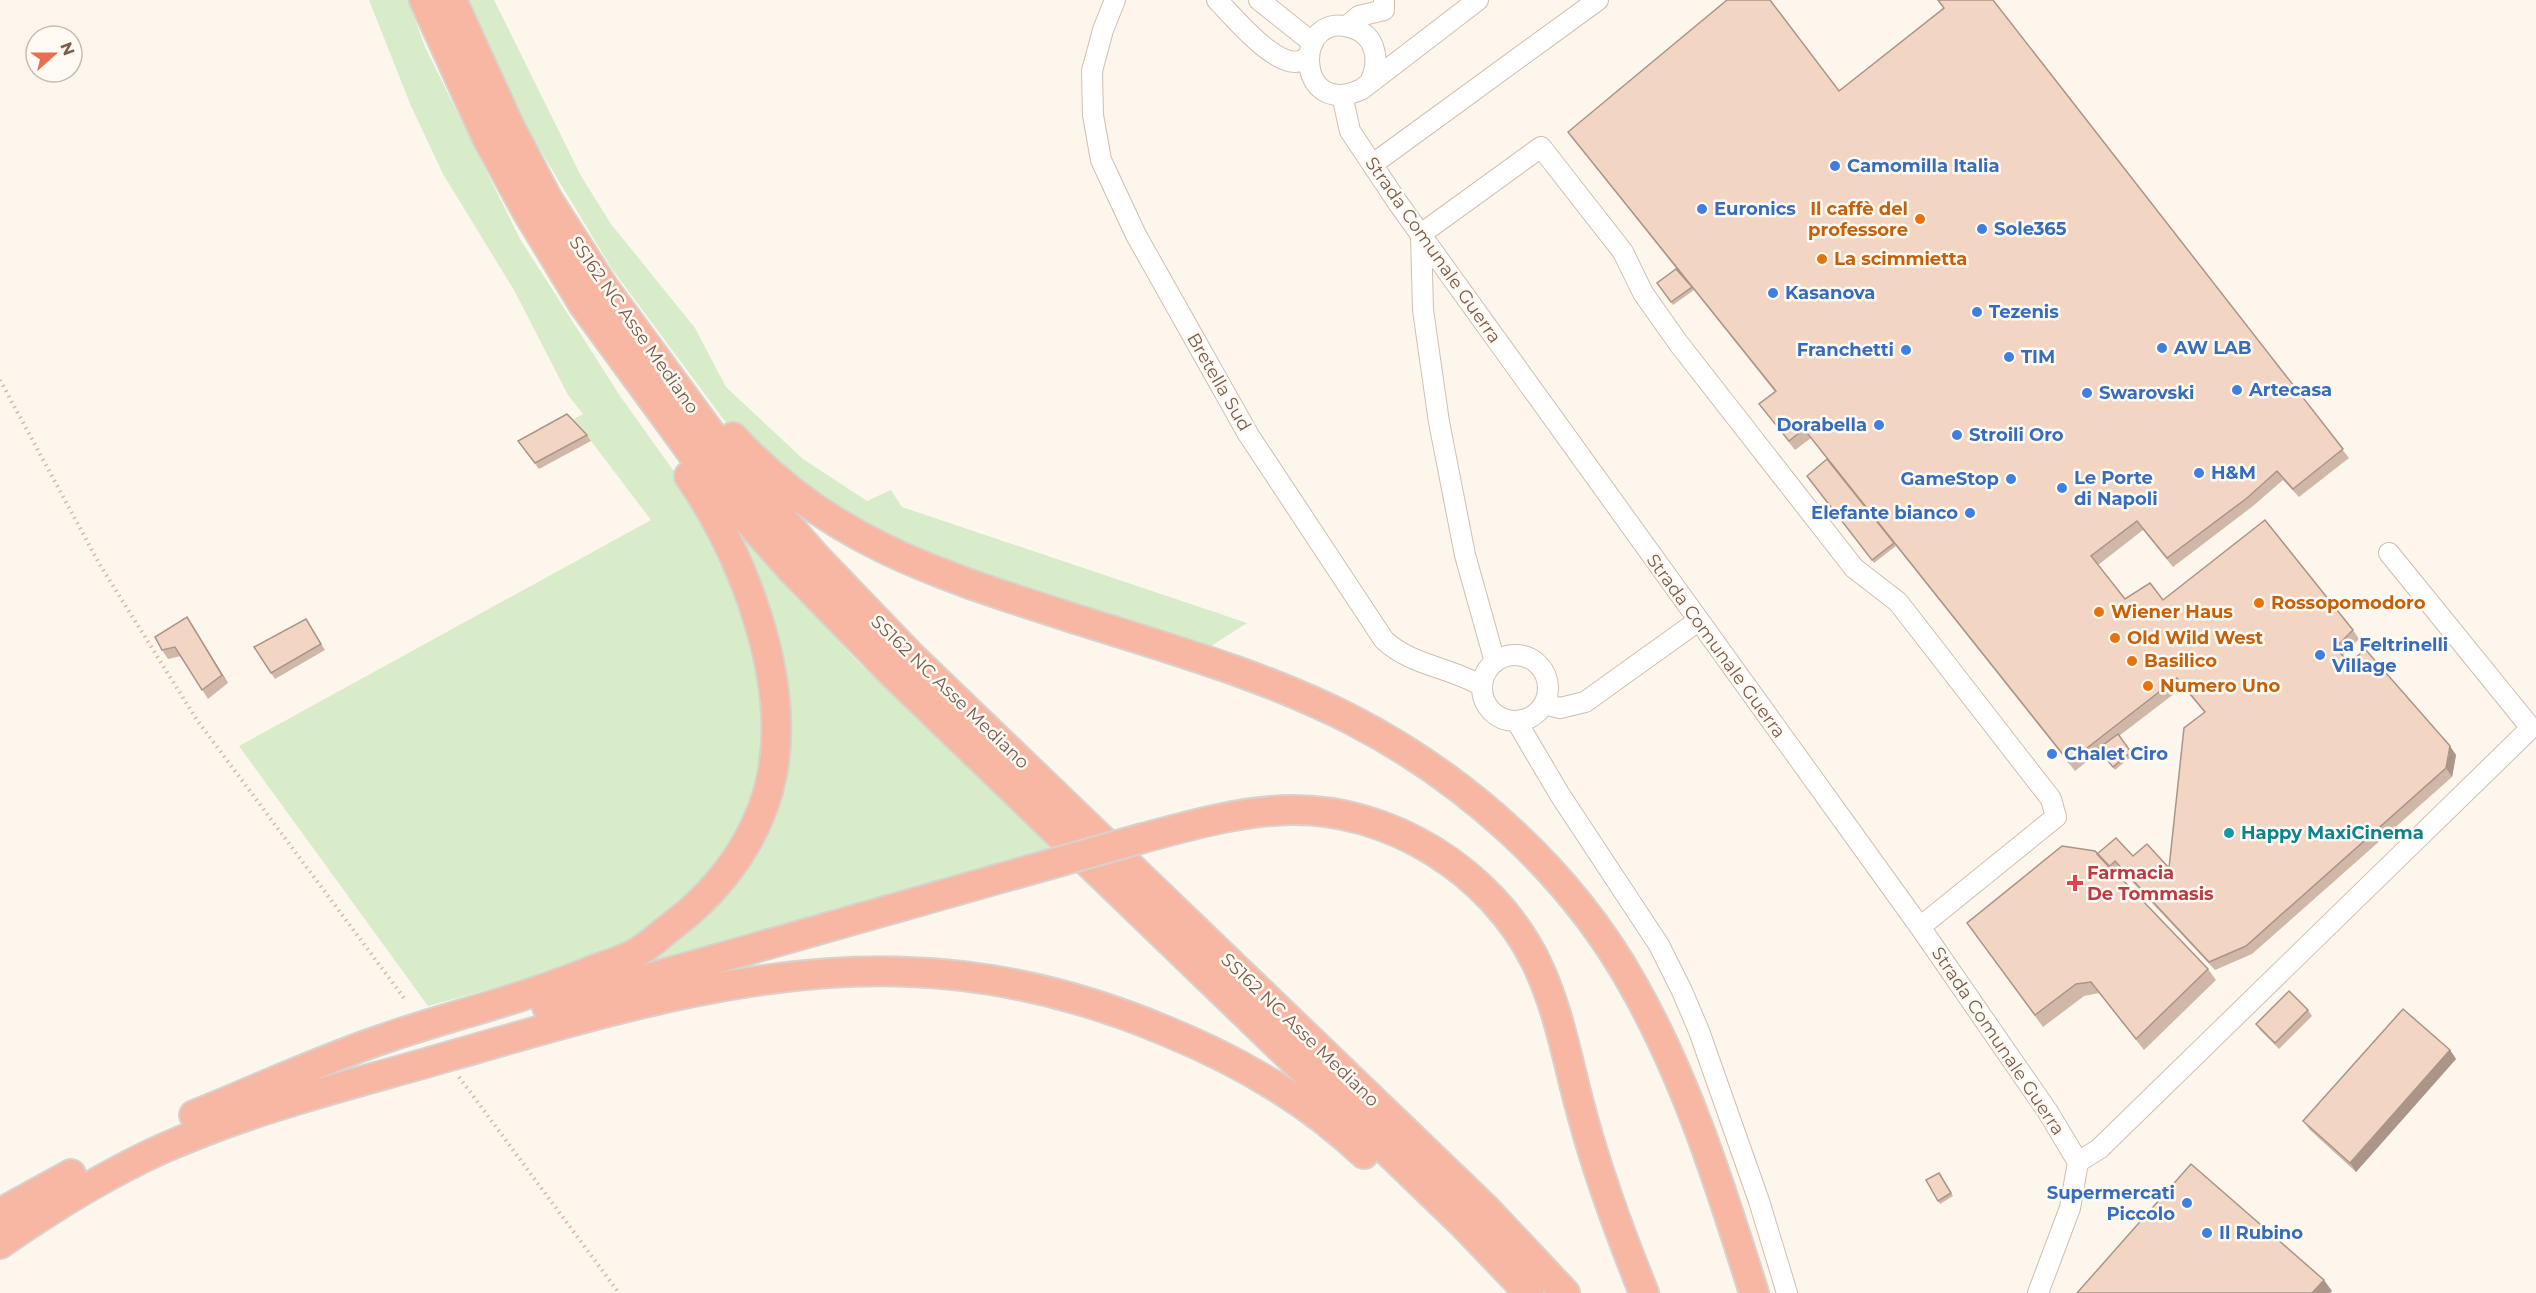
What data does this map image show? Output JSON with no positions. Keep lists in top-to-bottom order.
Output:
{
  "streets": {
    "highway": ["SS162 NC Asse Mediano"],
    "street": ["Strada Comunale Guerra", "Bretella Sud"]
  },
  "places": {
    "other": [
      "Camomilla Italia",
      "Euronics",
      "Il caffè del professore",
      "Sole365",
      "La scimmietta",
      "Kasanova",
      "Tezenis",
      "AW LAB",
      "Franchetti",
      "TIM",
      "Artecasa",
      "Swarovski",
      "Dorabella",
      "Stroili Oro",
      "H&M",
      "GameStop",
      "Le Porte di Napoli",
      "Elefante bianco",
      "Rossopomodoro",
      "Wiener Haus",
      "Old Wild West",
      "La Feltrinelli Village",
      "Basilico",
      "Numero Uno",
      "Chalet Ciro",
      "Happy MaxiCinema",
      "Supermercati Piccolo",
      "Il Rubino"
    ],
    "health": ["Farmacia De Tommasis"]
  },
  "north": "right"
}
